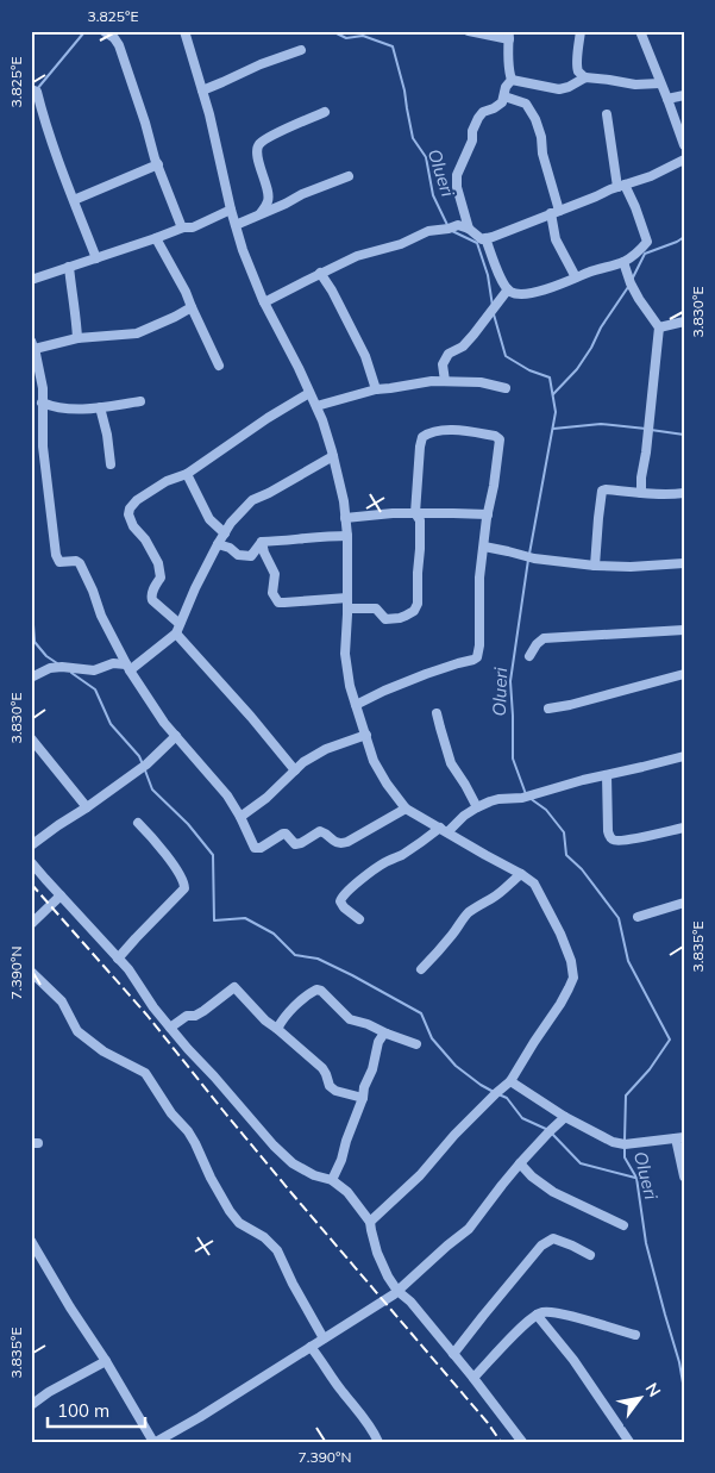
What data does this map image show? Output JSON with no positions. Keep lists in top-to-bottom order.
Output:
{
  "water": ["Olueri"],
  "scale_bar": "100 m",
  "north": "top right",
  "coordinates": [
    "3.825°E",
    "3.830°E",
    "3.835°E",
    "7.390°N"
  ]
}
